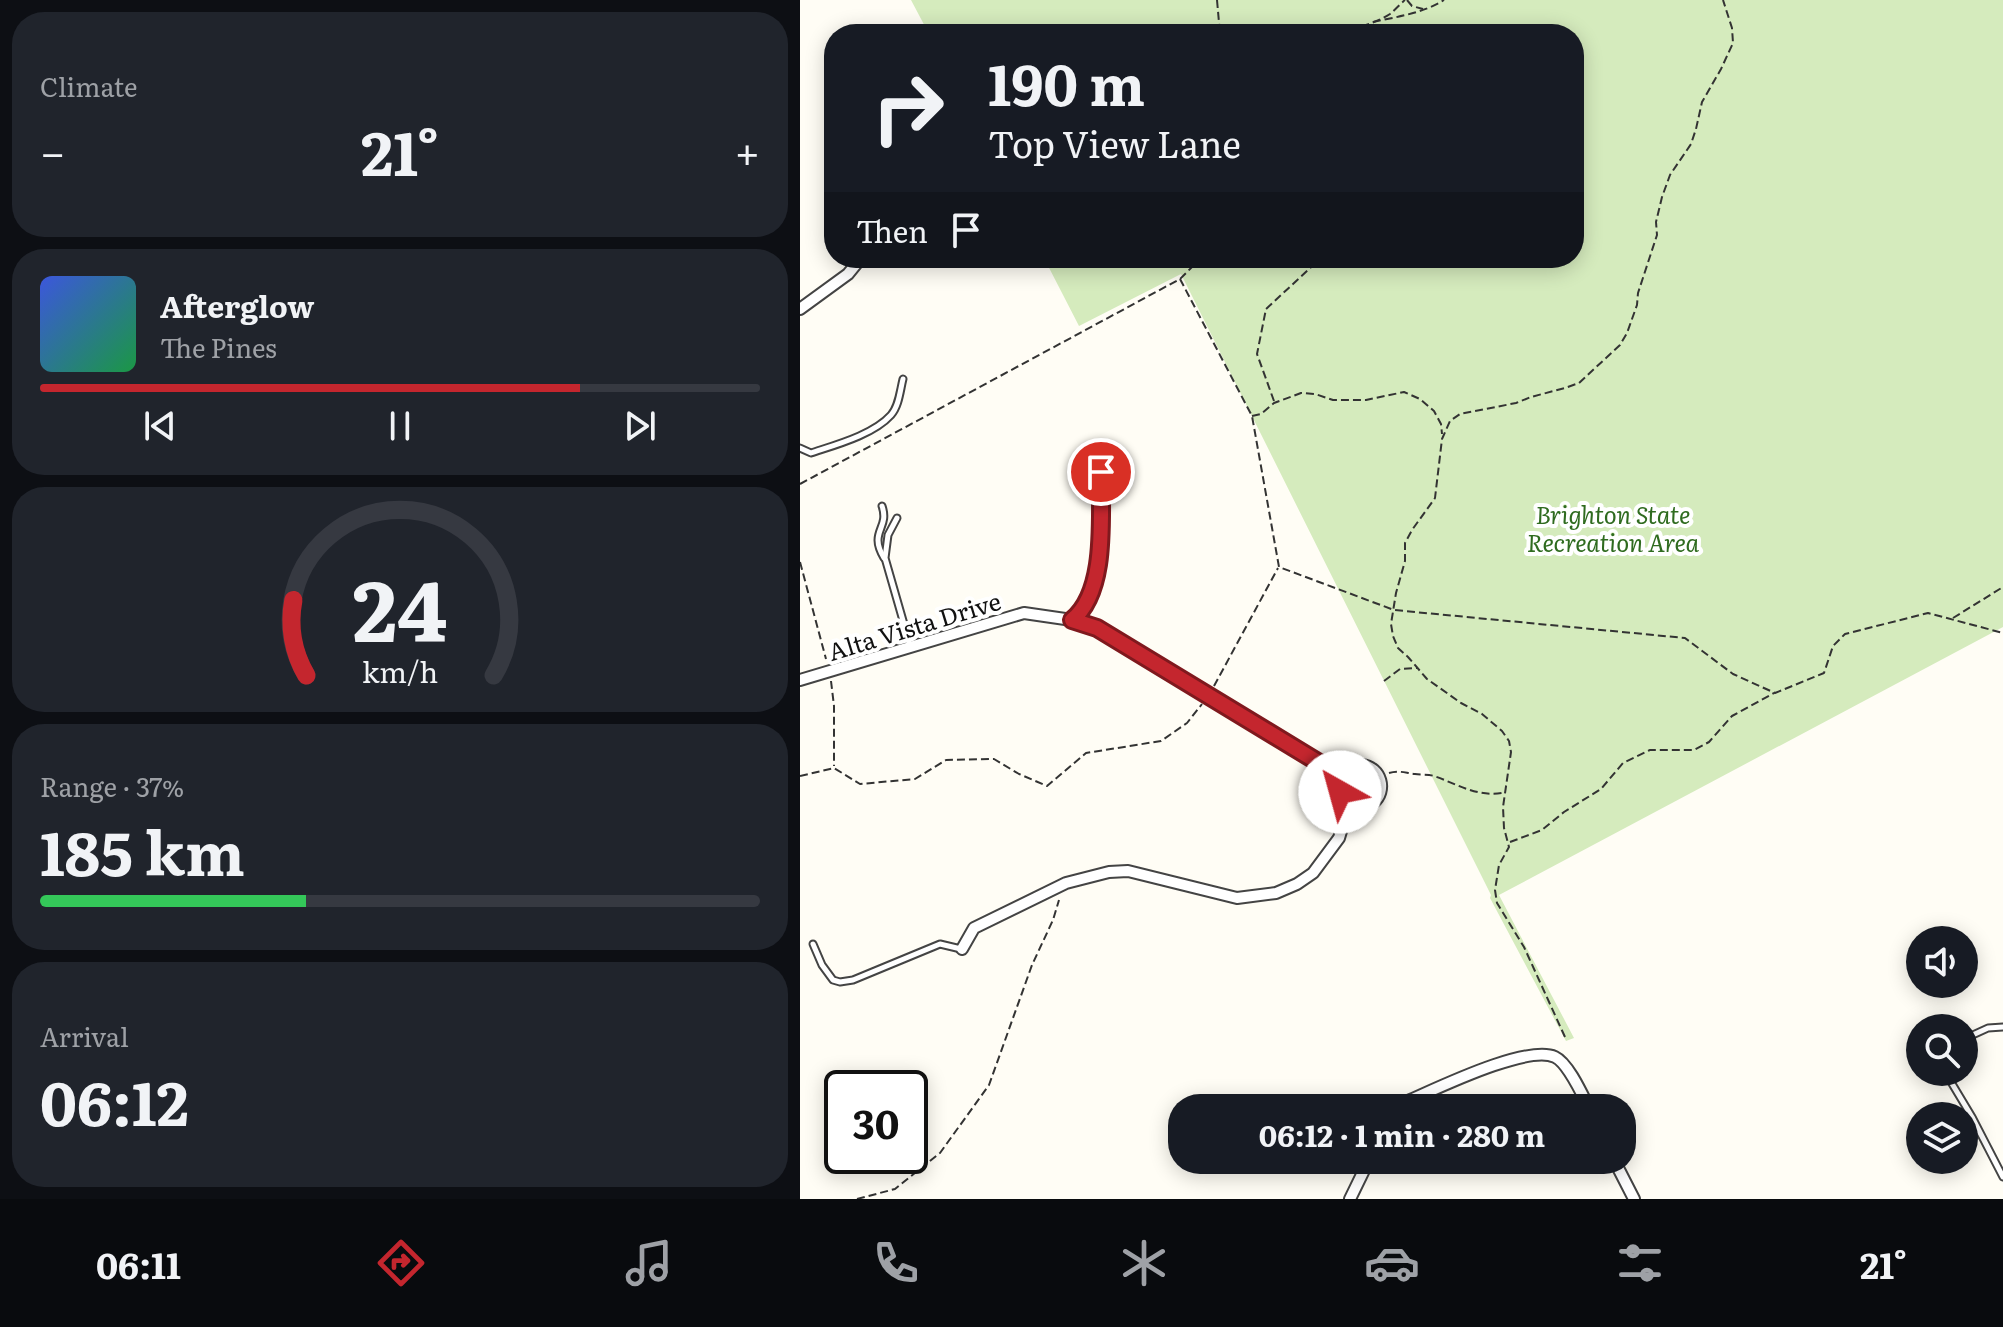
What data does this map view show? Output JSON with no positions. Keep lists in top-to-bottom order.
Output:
{
  "streets": {
    "street": ["Alta Vista Drive"]
  },
  "parks": ["Brighton State Recreation Area"],
  "page": {
    "tile": [
      "Climate",
      ["Range · 37%", "185 km"],
      ["Arrival", "06:12"]
    ],
    "turn": ["190 m", "Top View Lane"],
    "heat": ["−", "21°", "+"],
    "then": "Then",
    "song": ["Afterglow", "The Pines"],
    "limit": "30",
    "trip": "06:12 · 1 min · 280 m",
    "tabs": ["06:11", "21°"],
    "gauge": ["24", "km/h"]
  }
}
